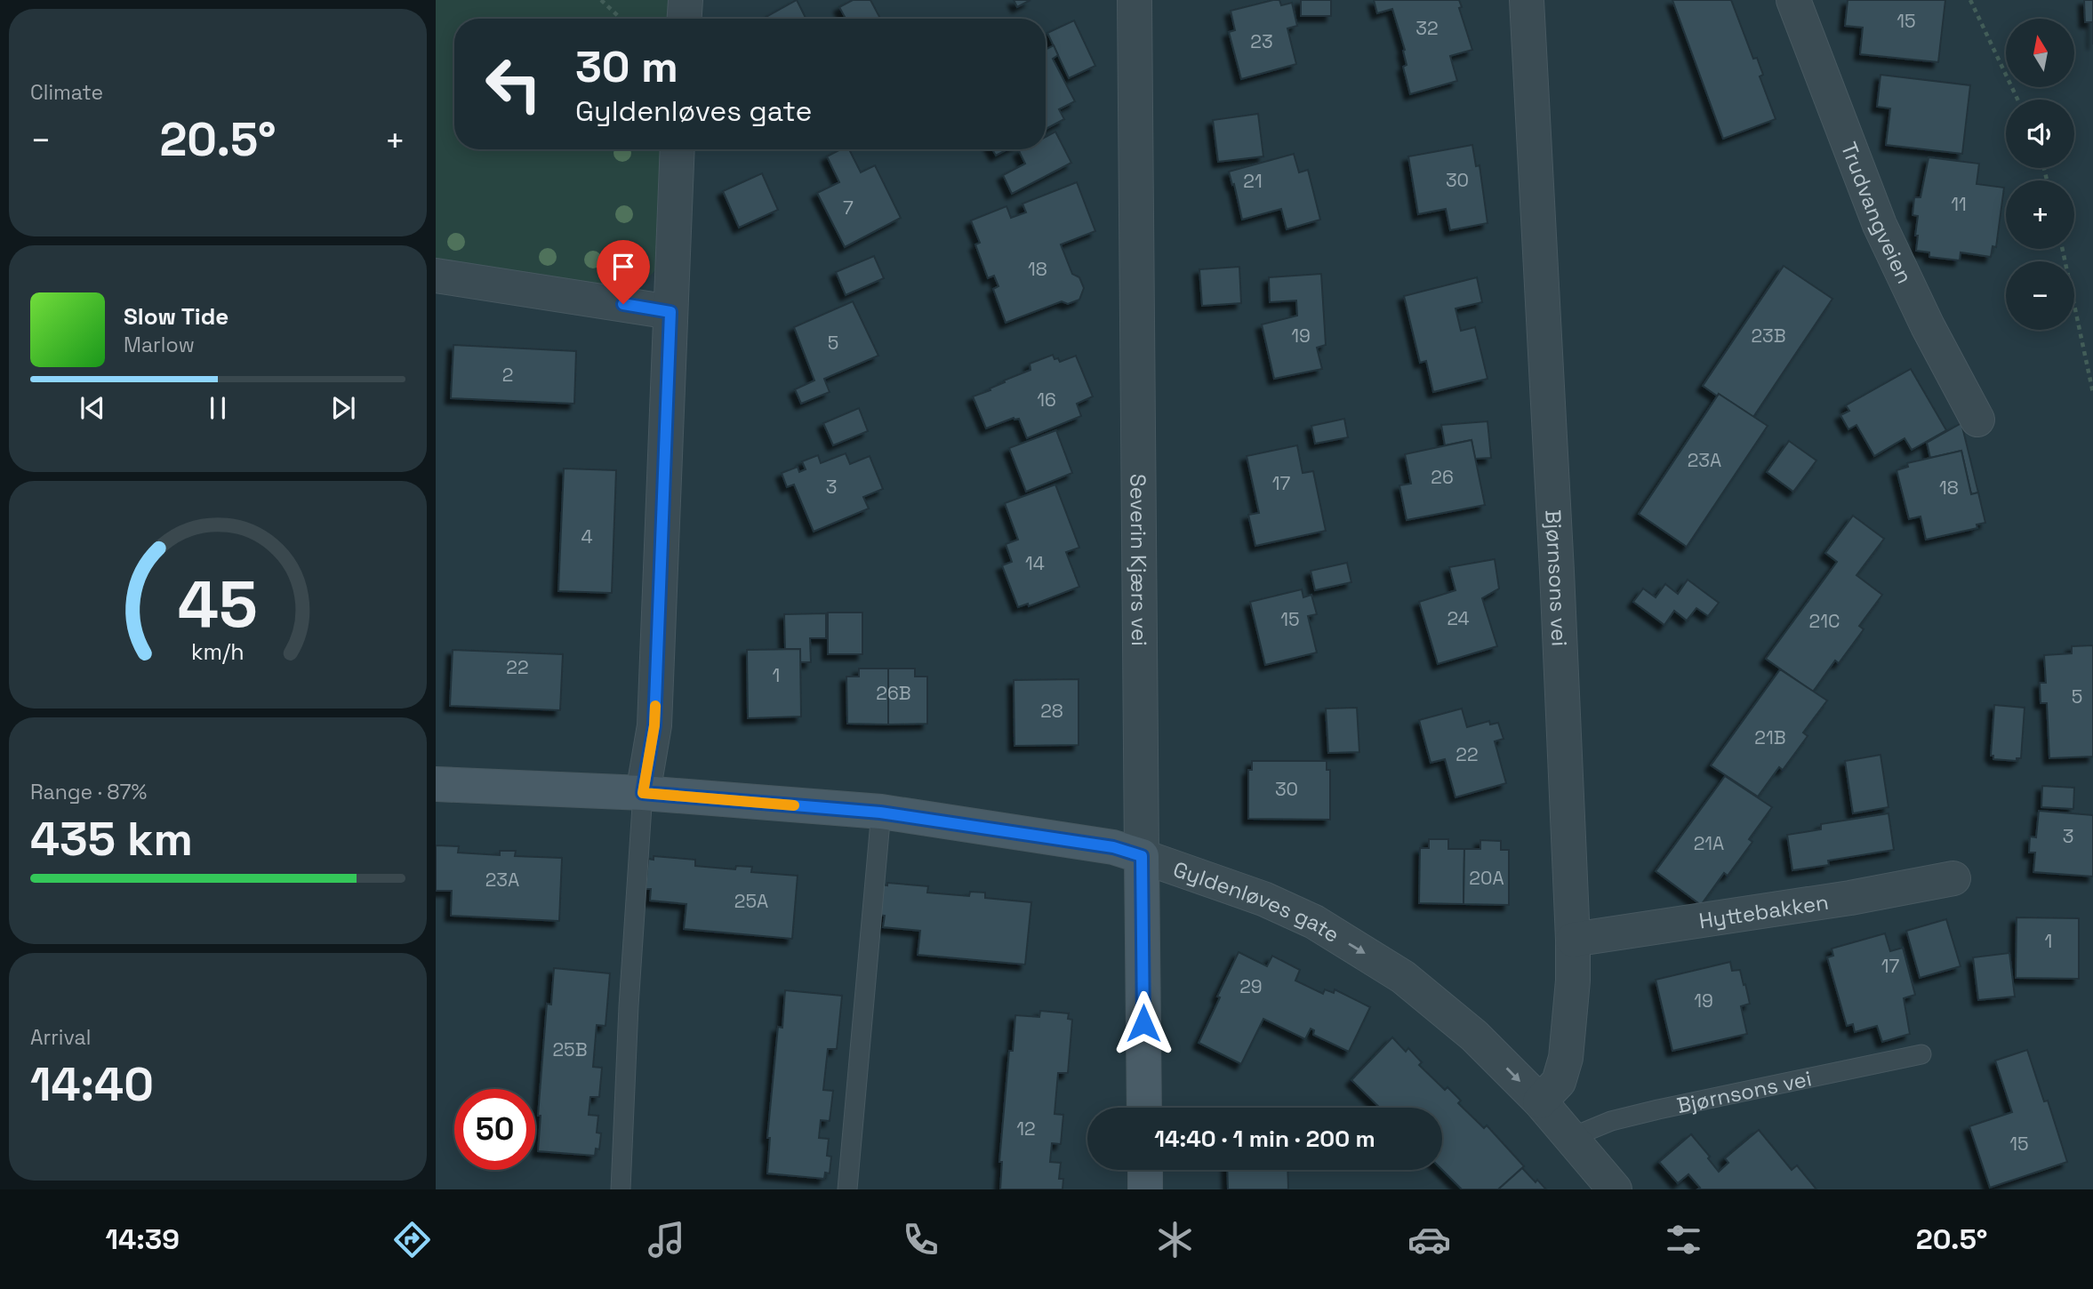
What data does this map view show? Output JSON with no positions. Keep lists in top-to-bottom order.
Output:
{
  "streets": {
    "main road": ["Severin Kjærs vei", "Gyldenløves gate"],
    "street": ["Trudvangveien", "Bjørnsons vei", "Hyttebakken"]
  },
  "crossings": [
    ["Severin Kjærs vei", "Gyldenløves gate"],
    ["Bjørnsons vei", "Gyldenløves gate"],
    ["Bjørnsons vei", "Hyttebakken"]
  ],
  "one_way": ["Gyldenløves gate"],
  "house_numbers": [
    "15",
    "32",
    "23",
    "30",
    "21",
    "11",
    "7",
    "18",
    "19",
    "23B",
    "5",
    "2",
    "16",
    "23A",
    "26",
    "17",
    "3",
    "18",
    "4",
    "14",
    "24",
    "15",
    "21C",
    "22",
    "1",
    "26B",
    "5",
    "28",
    "21B",
    "22",
    "30",
    "3",
    "21A",
    "20A",
    "23A",
    "25A",
    "1",
    "17",
    "29",
    "19",
    "25B",
    "12",
    "15"
  ],
  "north": "top",
  "page": {
    "tile": [
      "Climate",
      ["Range · 87%", "435 km"],
      ["Arrival", "14:40"]
    ],
    "map_buttons": ["+", "−"],
    "turn": ["30 m", "Gyldenløves gate"],
    "heat": ["−", "20.5°", "+"],
    "song": ["Slow Tide", "Marlow"],
    "limit": "50",
    "trip": "14:40 · 1 min · 200 m",
    "tabs": ["14:39", "20.5°"],
    "gauge": ["45", "km/h"]
  }
}
